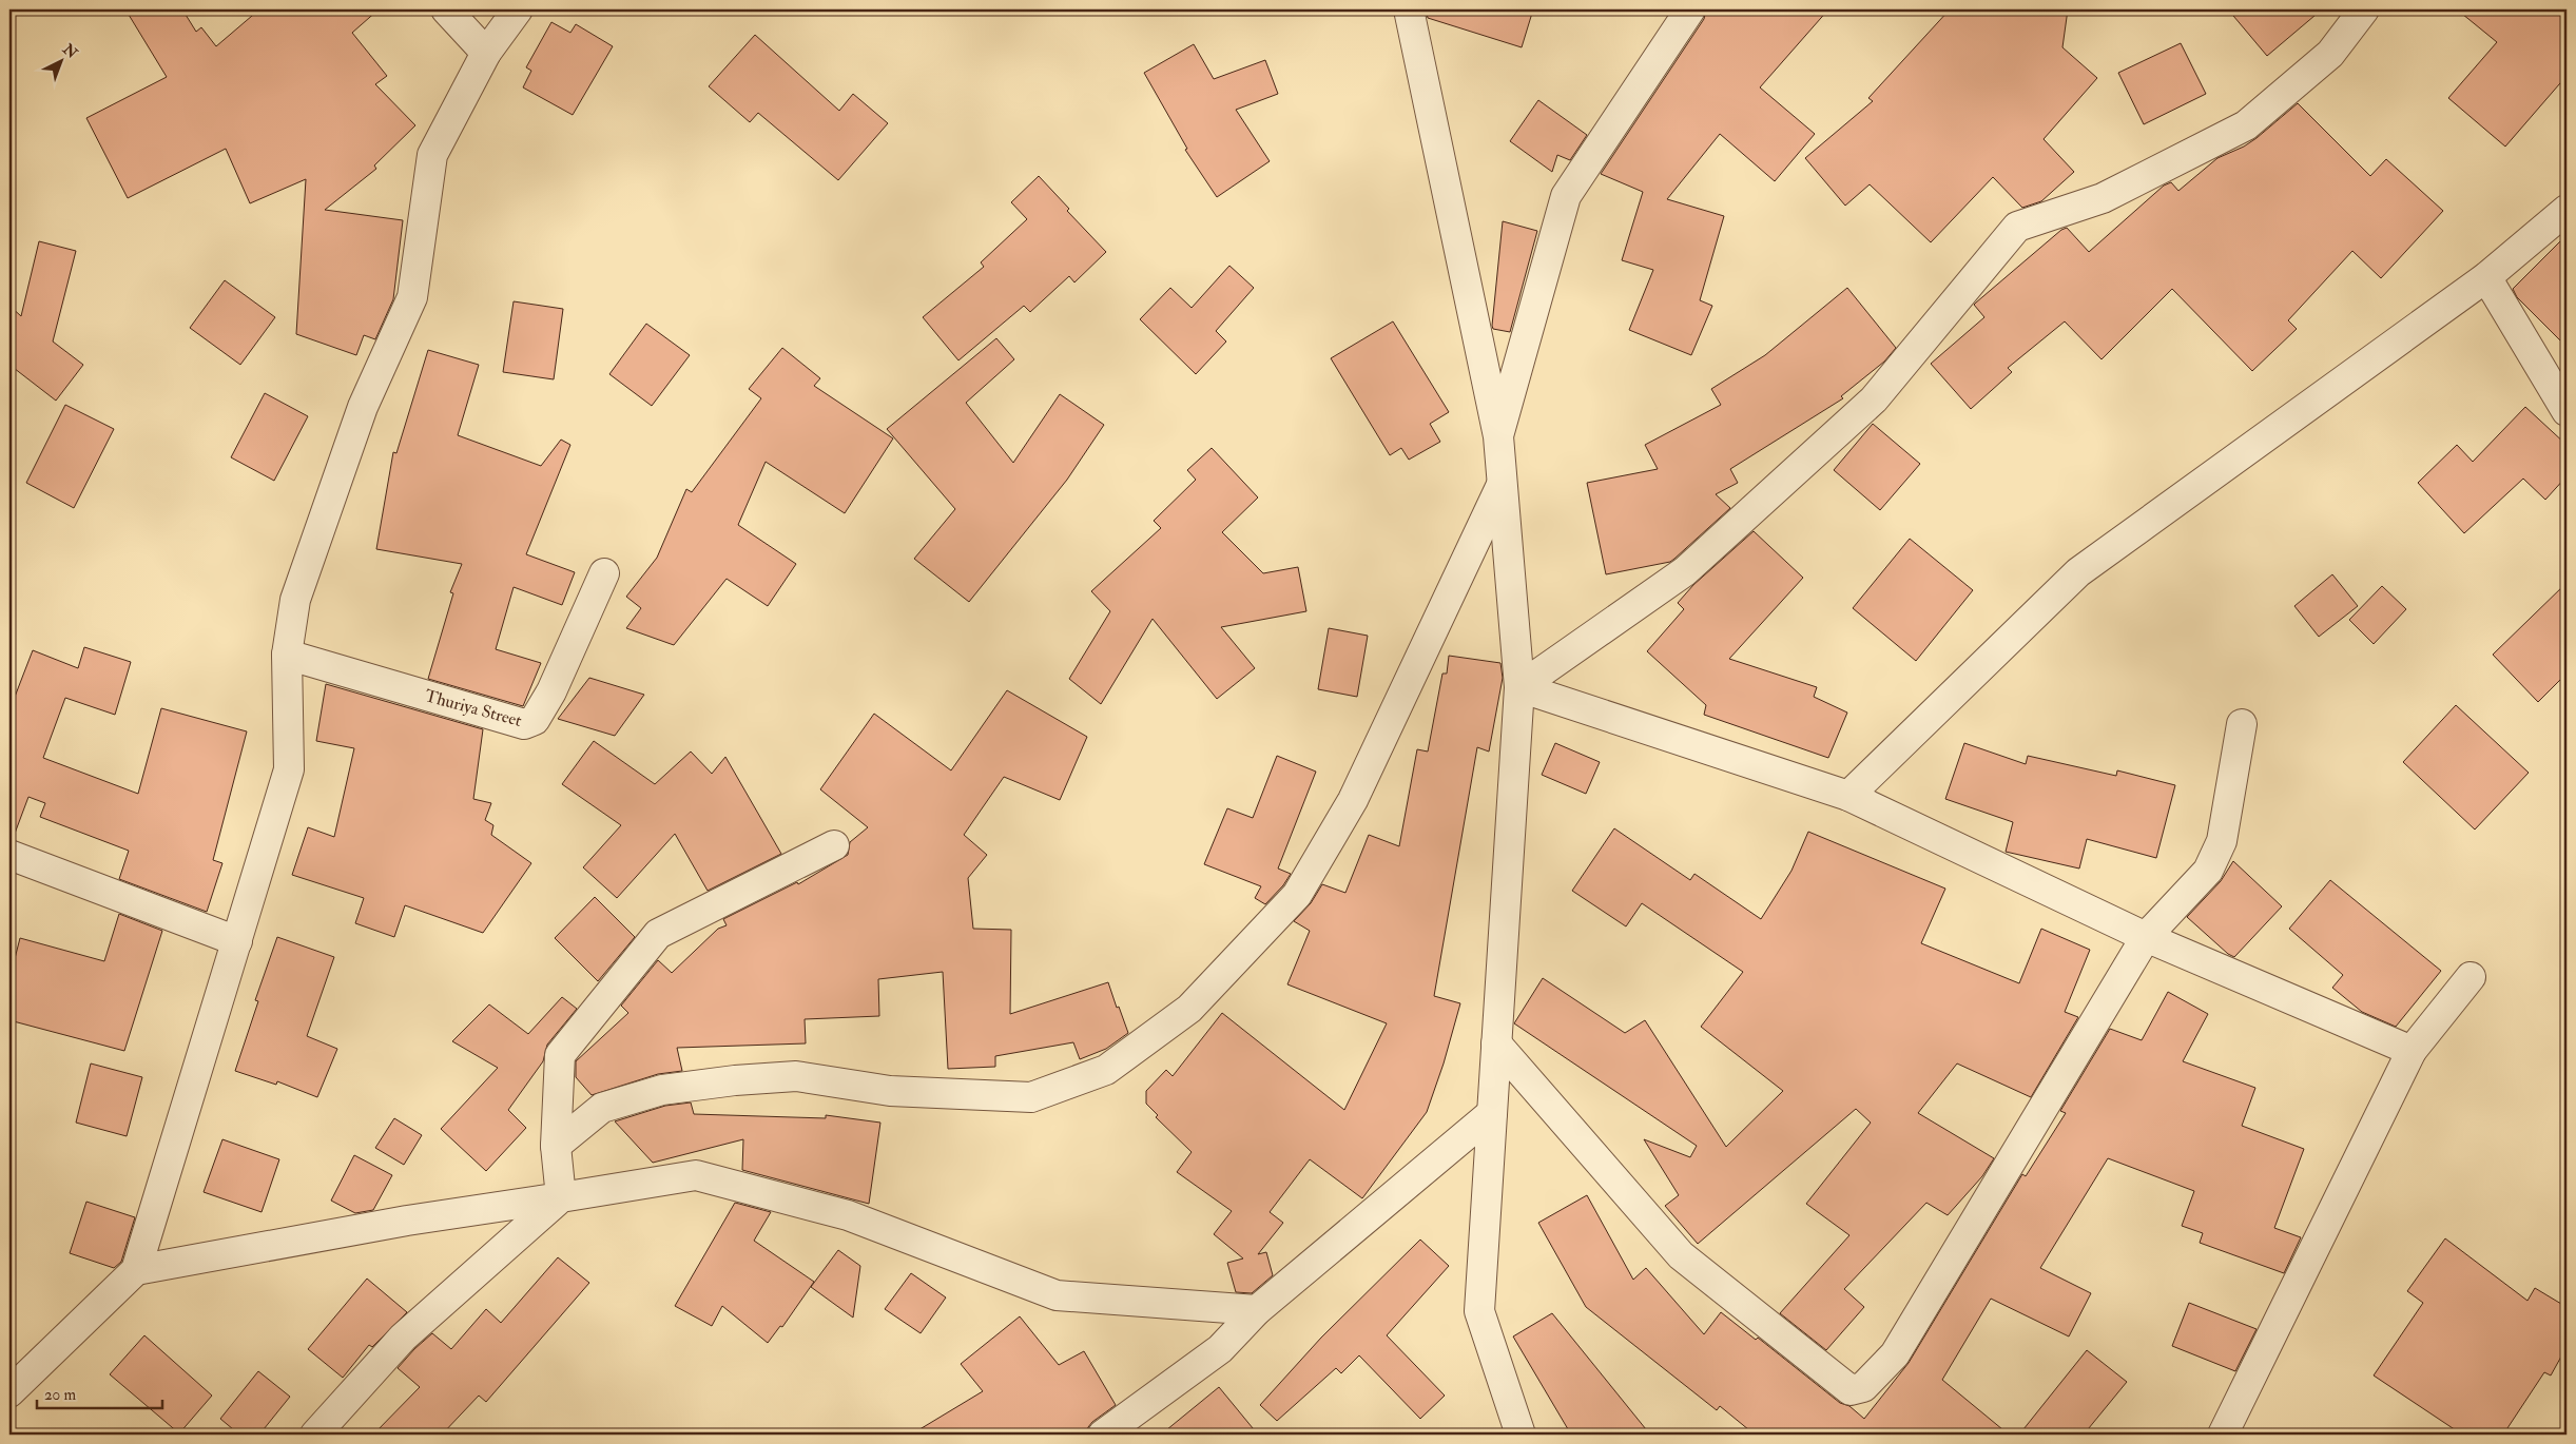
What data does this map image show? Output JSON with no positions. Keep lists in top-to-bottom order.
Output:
{
  "streets": {
    "street": ["Thuriya Street"]
  },
  "scale_bar": "20 m",
  "north": "top right"
}
